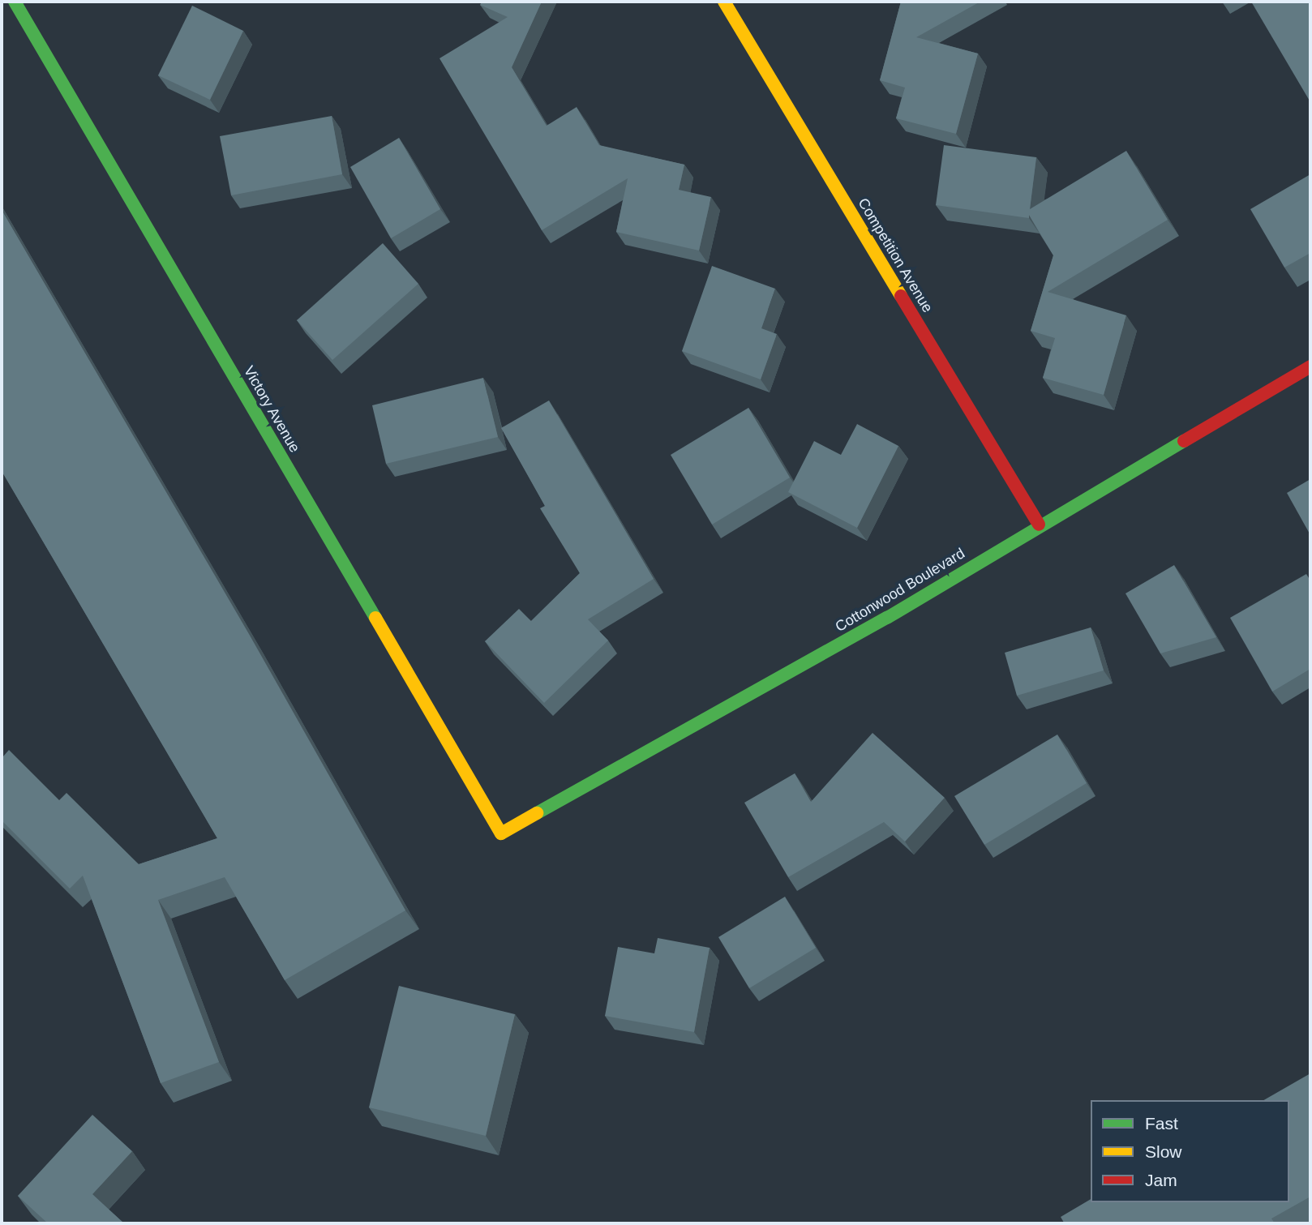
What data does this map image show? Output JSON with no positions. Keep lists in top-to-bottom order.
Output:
{
  "streets": {
    "street": ["Competition Avenue", "Victory Avenue", "Cottonwood Boulevard"]
  },
  "crossings": [
    ["Competition Avenue", "Cottonwood Boulevard"],
    ["Victory Avenue", "Cottonwood Boulevard"]
  ],
  "legend": ["Fast", "Slow", "Jam"]
}
